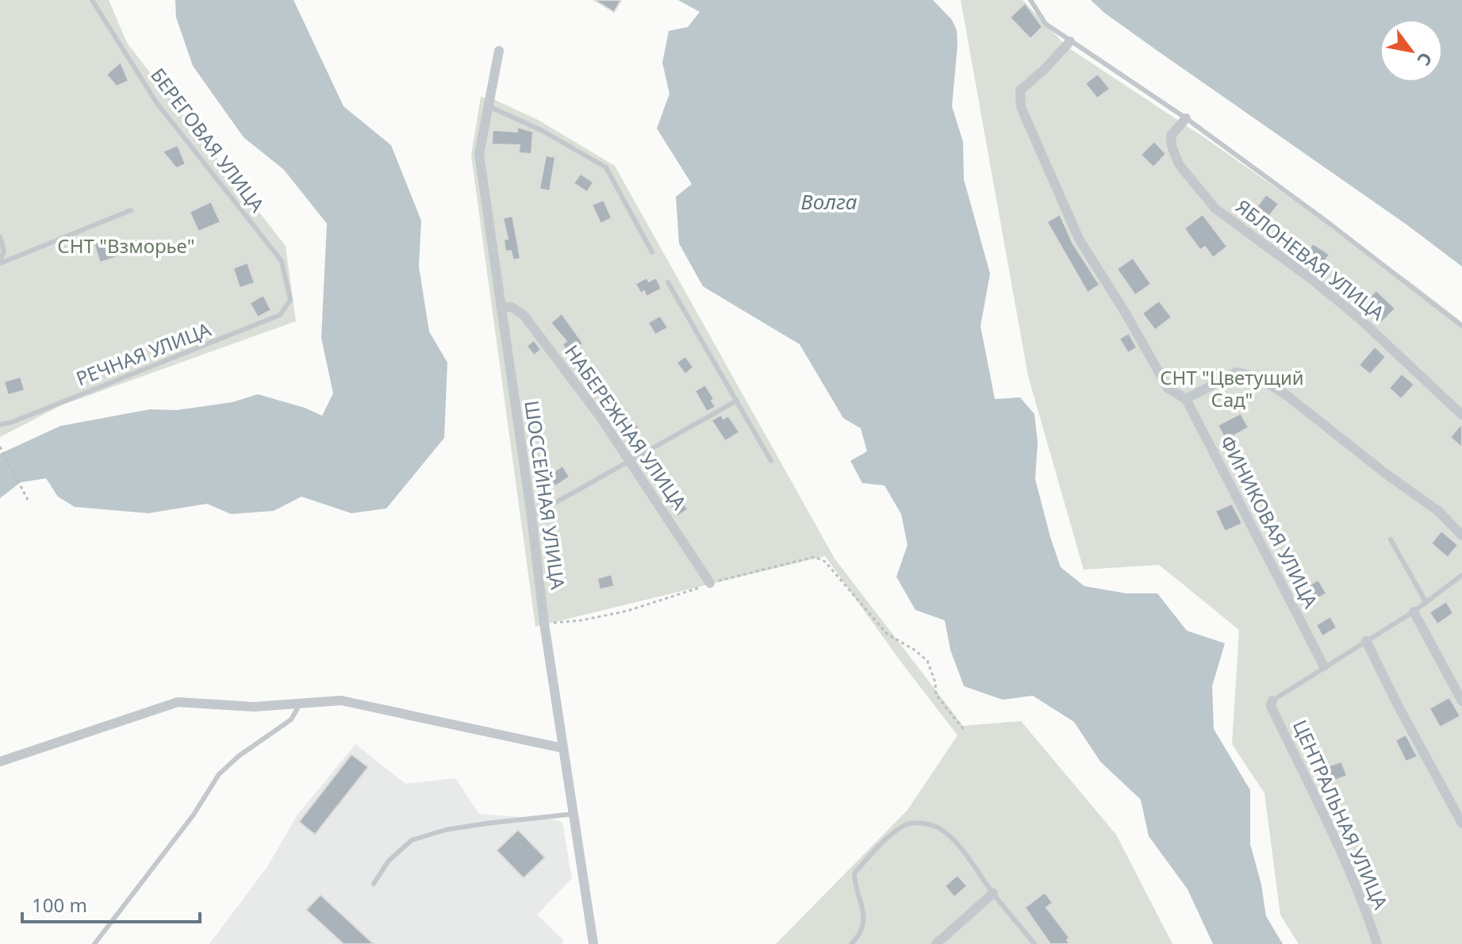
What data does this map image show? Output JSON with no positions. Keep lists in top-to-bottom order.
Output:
{
  "streets": {
    "street": [
      "ЯБЛОНЕВАЯ УЛИЦА",
      "НАБЕРЕЖНАЯ УЛИЦА",
      "ШОССЕЙНАЯ УЛИЦА",
      "ФИНИКОВАЯ УЛИЦА",
      "ЦЕНТРАЛЬНАЯ УЛИЦА"
    ],
    "lane": ["БЕРЕГОВАЯ УЛИЦА", "РЕЧНАЯ УЛИЦА"]
  },
  "crossings": [
    ["БЕРЕГОВАЯ УЛИЦА", "РЕЧНАЯ УЛИЦА"],
    ["НАБЕРЕЖНАЯ УЛИЦА", "ШОССЕЙНАЯ УЛИЦА"]
  ],
  "water": ["Волга"],
  "parks": ["СНТ \"Взморье\"", "СНТ \"Цветущий Сад\""],
  "scale_bar": "100 m",
  "north": "bottom right"
}
